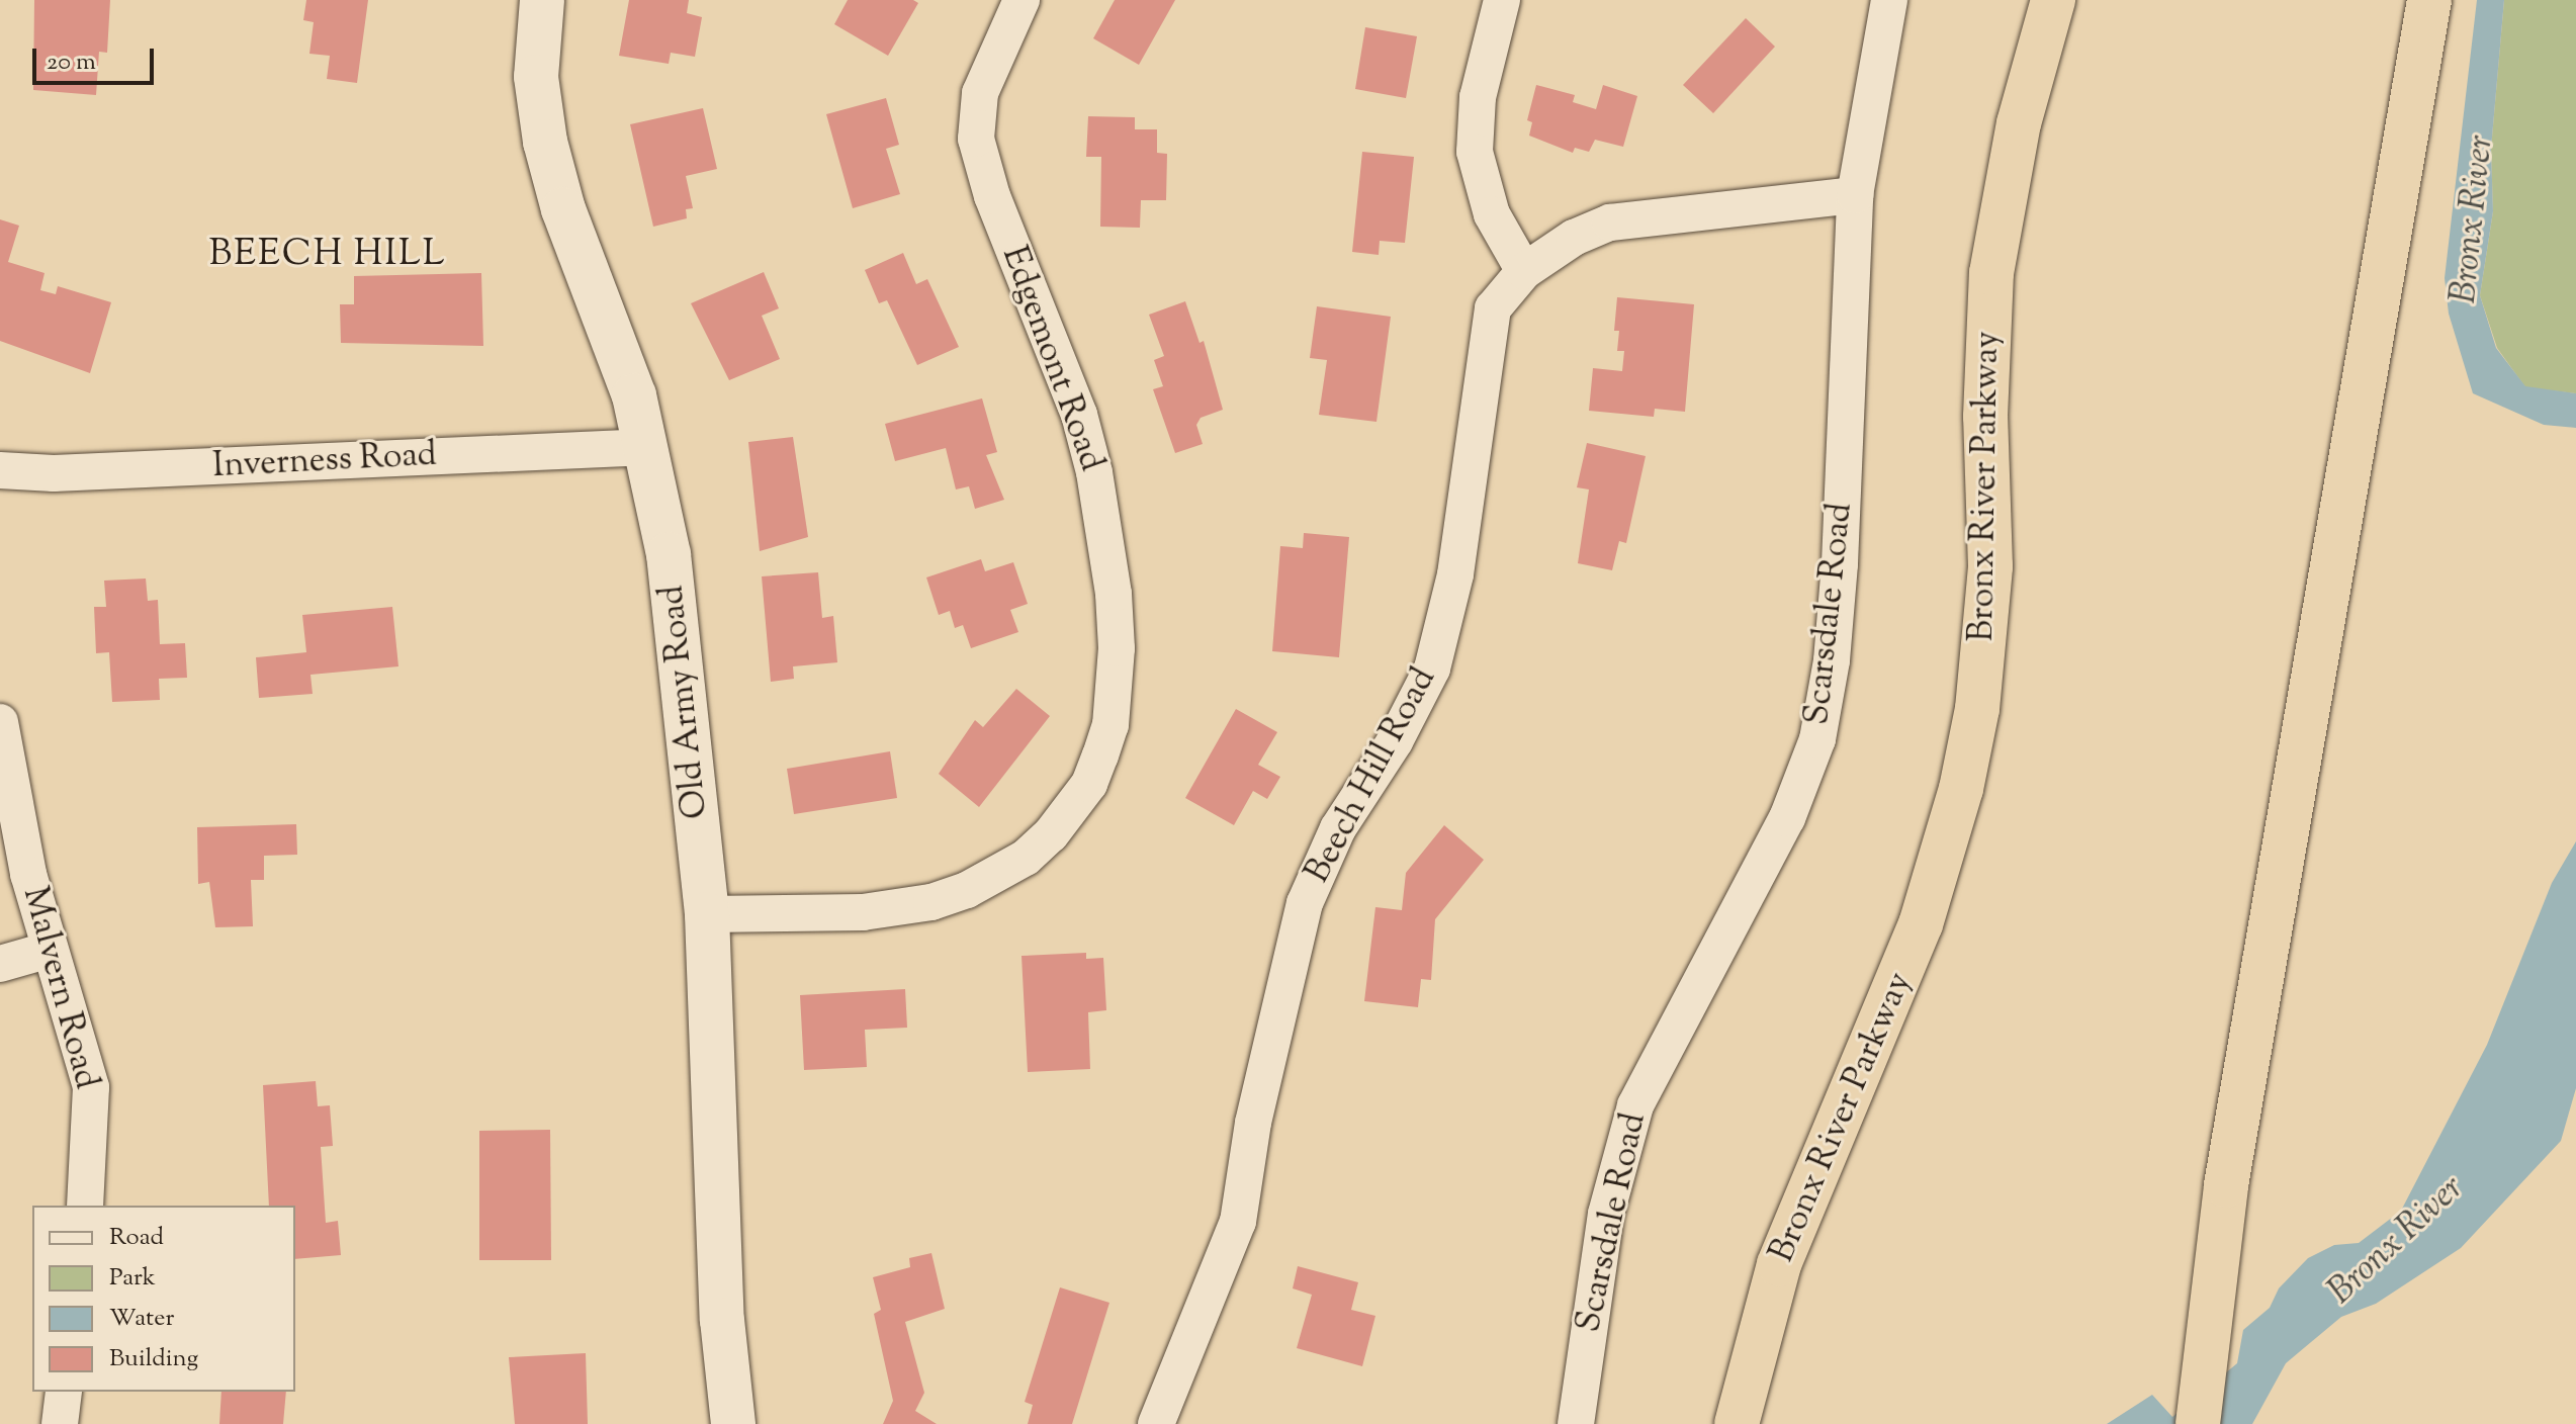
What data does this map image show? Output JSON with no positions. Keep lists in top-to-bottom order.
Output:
{
  "streets": {
    "highway": ["Bronx River Parkway"],
    "street": [
      "Edgemont Road",
      "Inverness Road",
      "Scarsdale Road",
      "Old Army Road",
      "Beech Hill Road",
      "Malvern Road"
    ]
  },
  "crossings": [
    ["Edgemont Road", "Old Army Road"],
    ["Inverness Road", "Old Army Road"],
    ["Scarsdale Road", "Beech Hill Road"]
  ],
  "districts": ["BEECH HILL"],
  "water": ["Bronx River"],
  "legend": [
    "Road",
    "Park",
    "Water",
    "Building"
  ],
  "scale_bar": "20 m"
}
